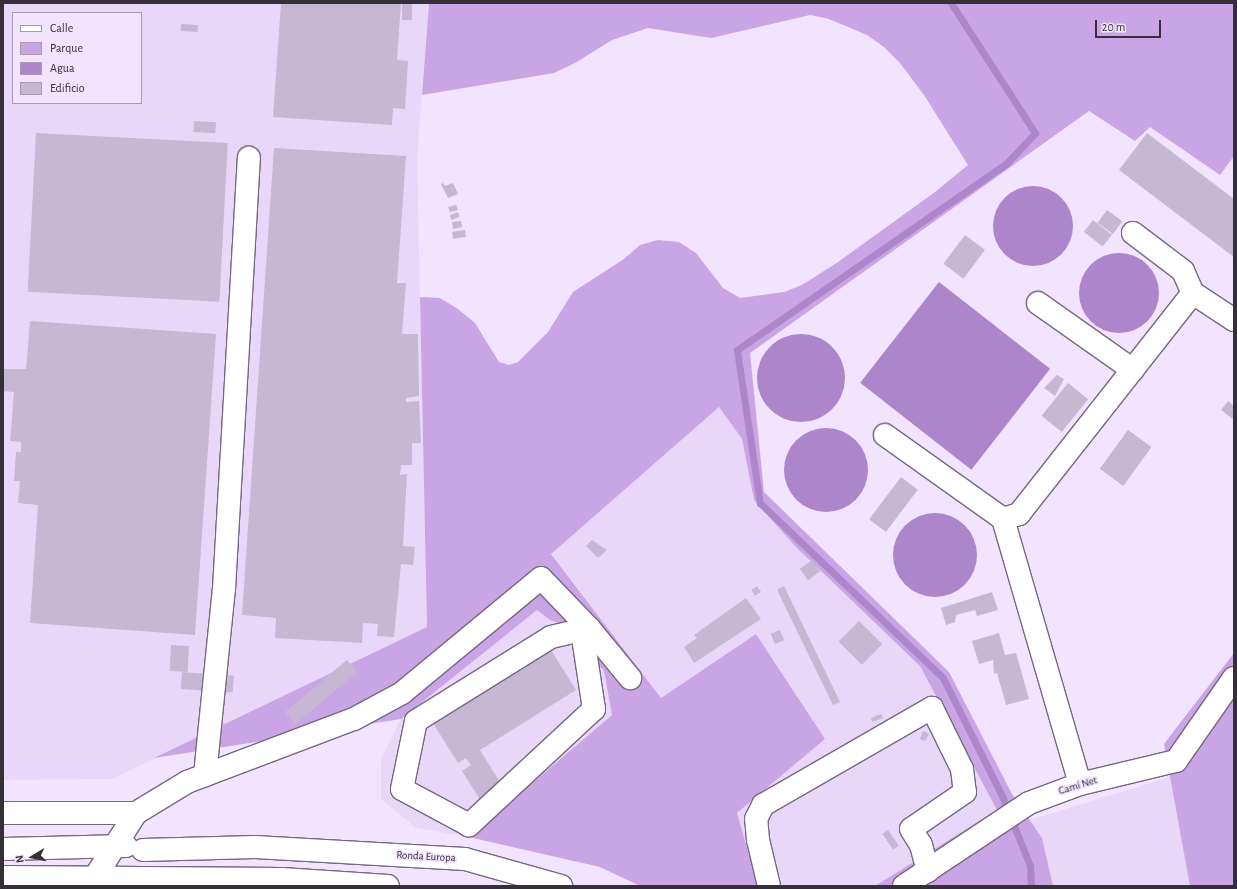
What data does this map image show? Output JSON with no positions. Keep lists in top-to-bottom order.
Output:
{
  "streets": {
    "street": ["Camí Net", "Ronda Europa"]
  },
  "legend": [
    "Calle",
    "Parque",
    "Agua",
    "Edificio"
  ],
  "scale_bar": "20 m",
  "north": "left"
}
